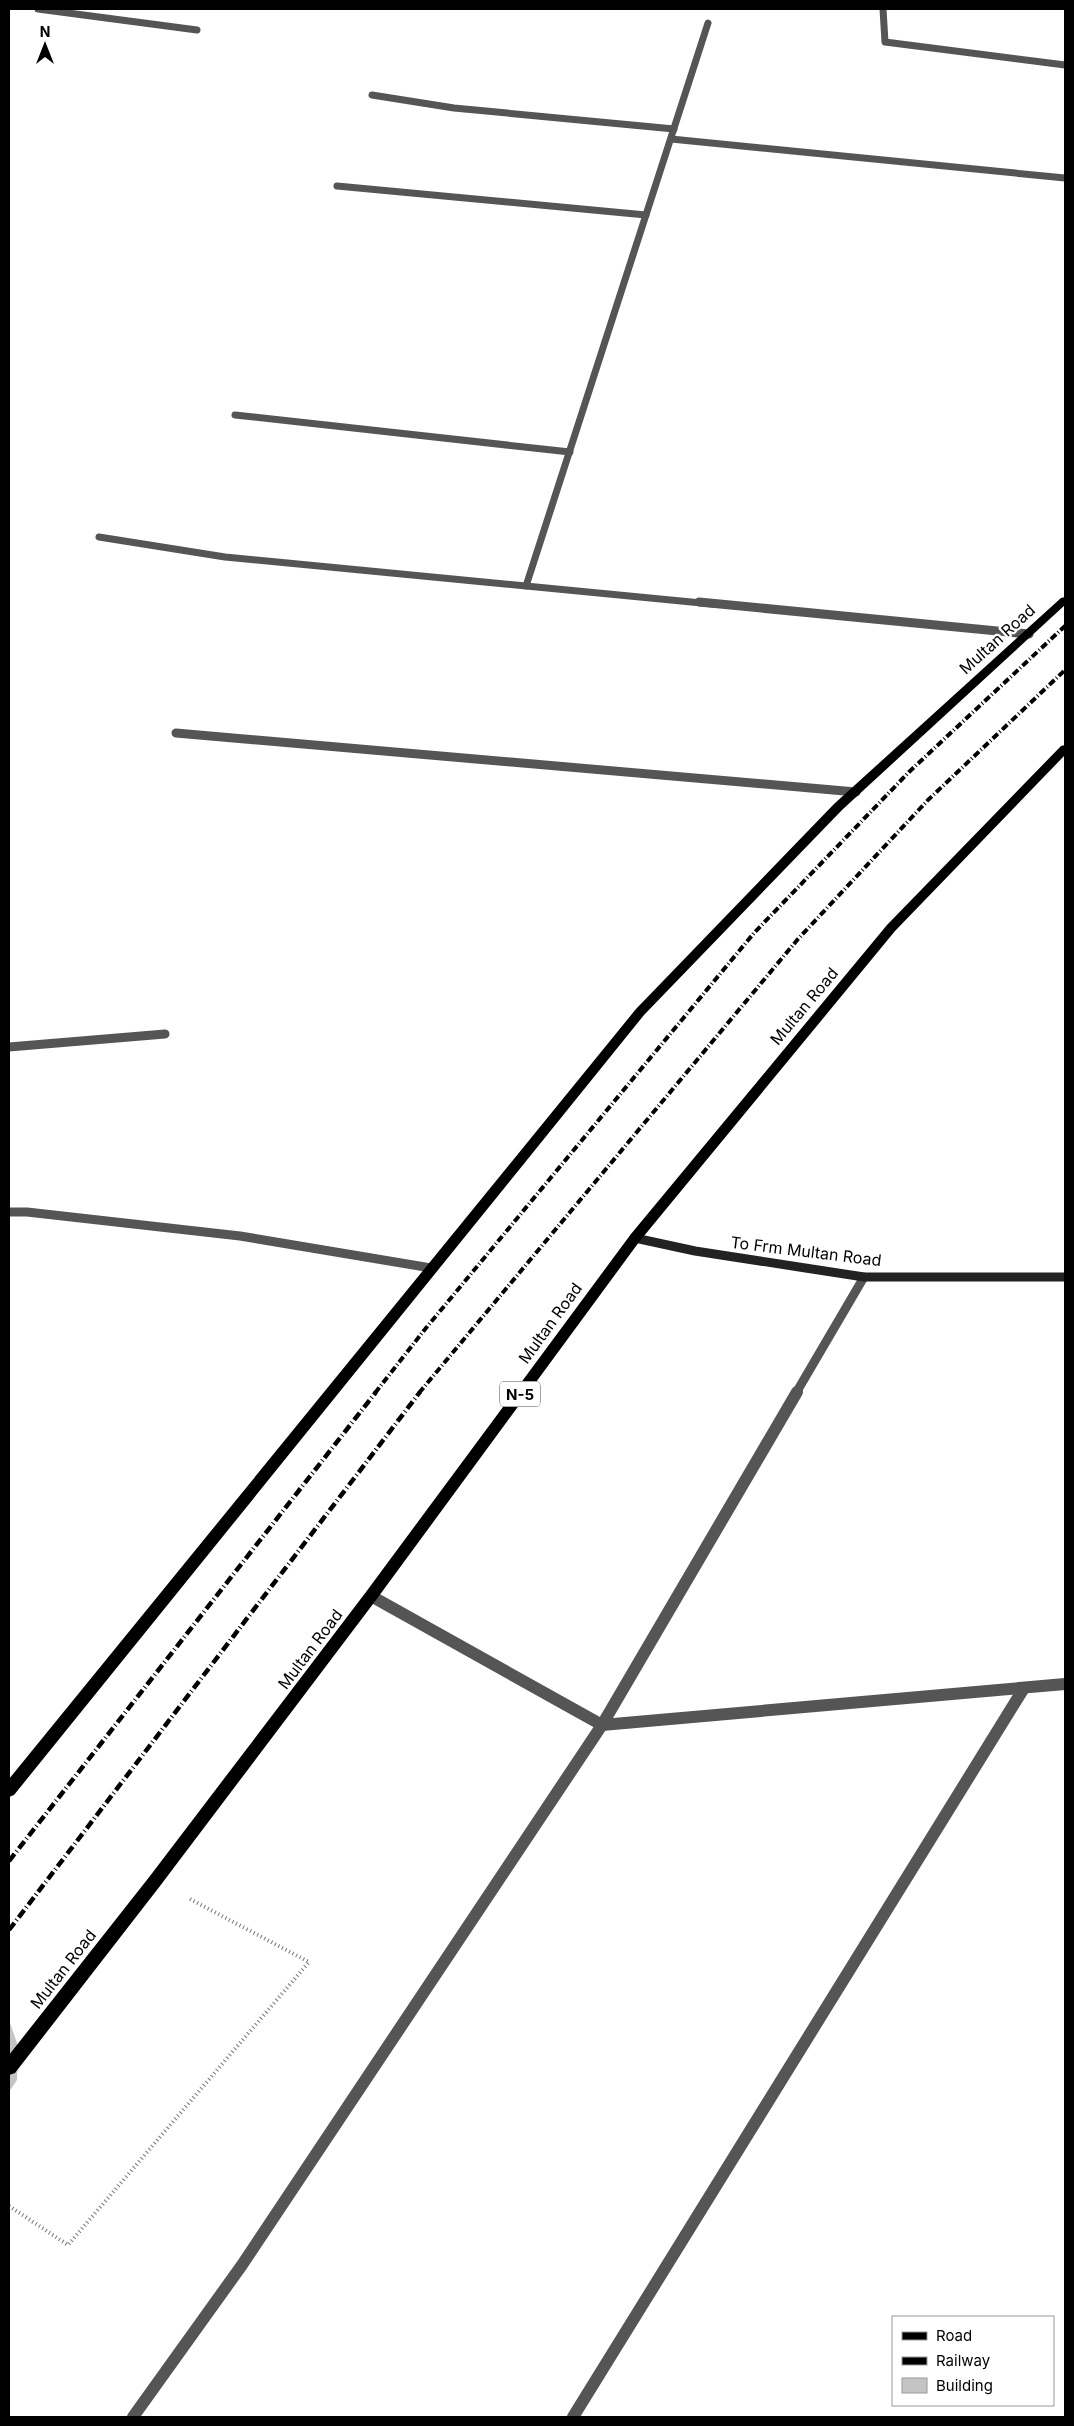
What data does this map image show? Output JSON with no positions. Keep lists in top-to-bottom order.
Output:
{
  "streets": {
    "main road": ["Multan Road", "N-5"],
    "street": ["To Frm Multan Road"]
  },
  "crossings": [
    ["Multan Road", "To Frm Multan Road"]
  ],
  "legend": ["Road", "Railway", "Building"],
  "north": "top"
}
